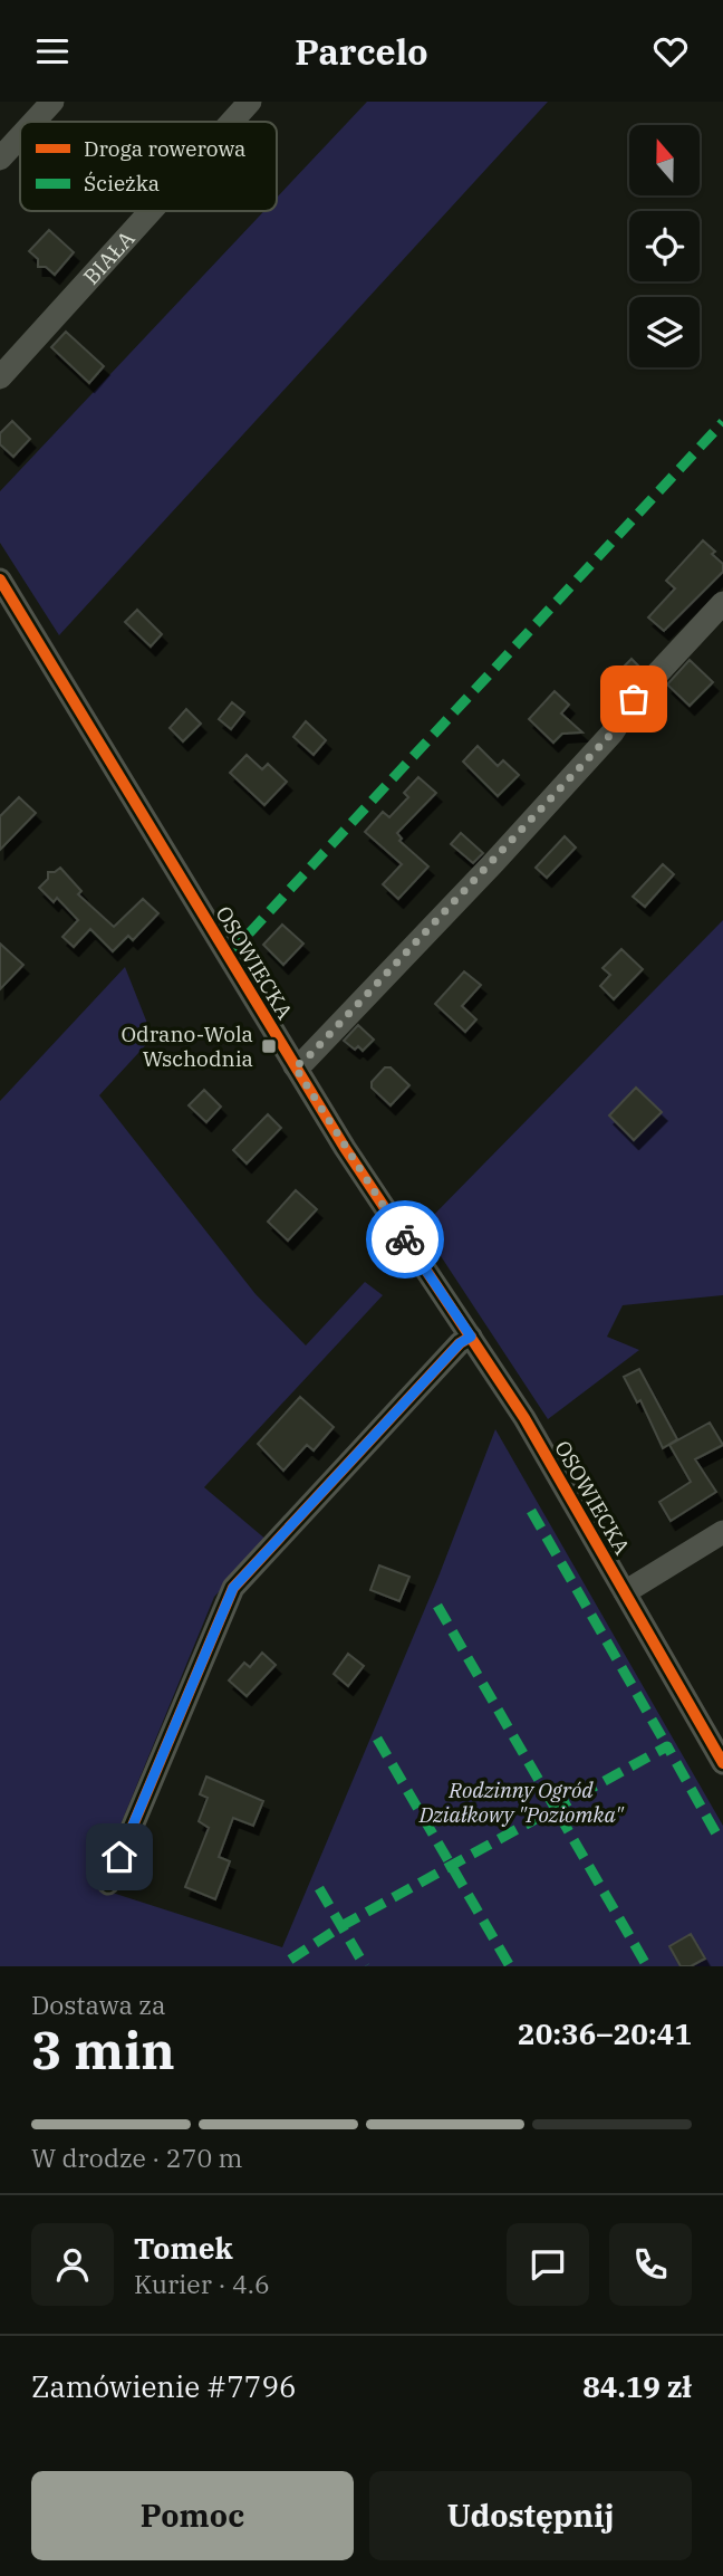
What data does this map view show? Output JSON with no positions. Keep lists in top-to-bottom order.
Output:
{
  "streets": {
    "street": ["BIAŁA", "OSOWIECKA"]
  },
  "parks": ["Rodzinny Ogród Działkowy \"Poziomka\""],
  "places": {
    "transit": ["Odrano-Wola Wschodnia"]
  },
  "legend": ["Droga rowerowa", "Ścieżka"],
  "north": "top",
  "page": {
    "header": "Parcelo",
    "heading": ["3 min", "Dostawa za", "20:36–20:41"],
    "panel": [
      "Tomek",
      "Kurier · 4.6",
      "Zamówienie #7796",
      "84.19 zł"
    ],
    "bar": "W drodze · 270 m",
    "buttons": ["Pomoc", "Udostępnij"]
  }
}
